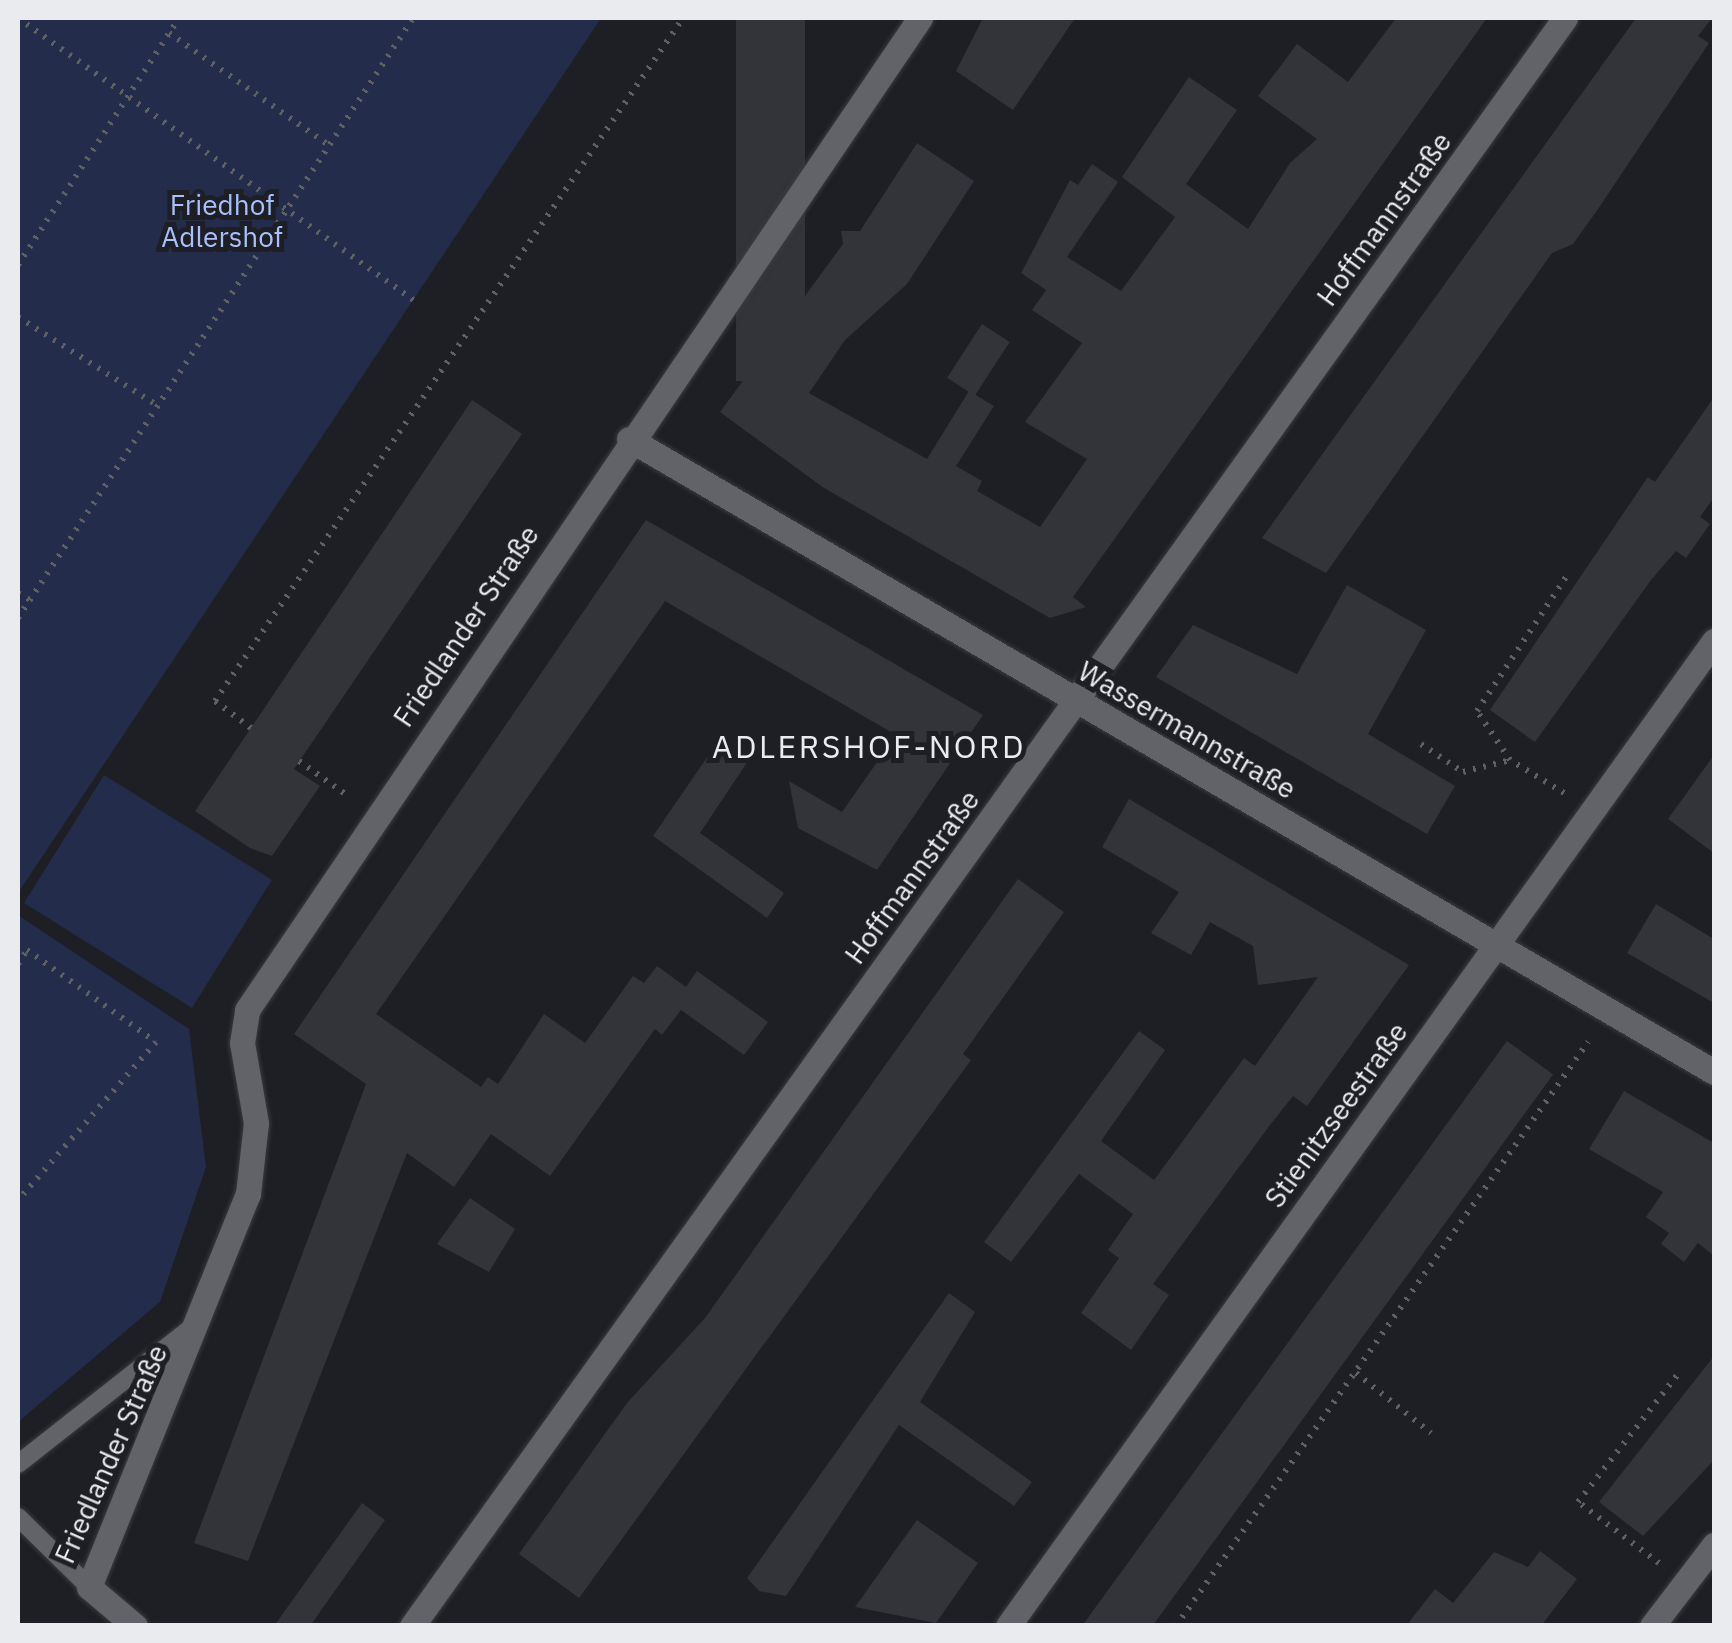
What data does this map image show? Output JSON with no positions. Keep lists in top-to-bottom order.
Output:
{
  "streets": {
    "street": [
      "Hoffmannstraße",
      "Friedlander Straße",
      "Wassermannstraße",
      "Stienitzseestraße"
    ]
  },
  "crossings": [
    ["Hoffmannstraße", "Wassermannstraße"],
    ["Friedlander Straße", "Wassermannstraße"],
    ["Wassermannstraße", "Stienitzseestraße"]
  ],
  "districts": ["ADLERSHOF-NORD"],
  "parks": ["Friedhof Adlershof"]
}
